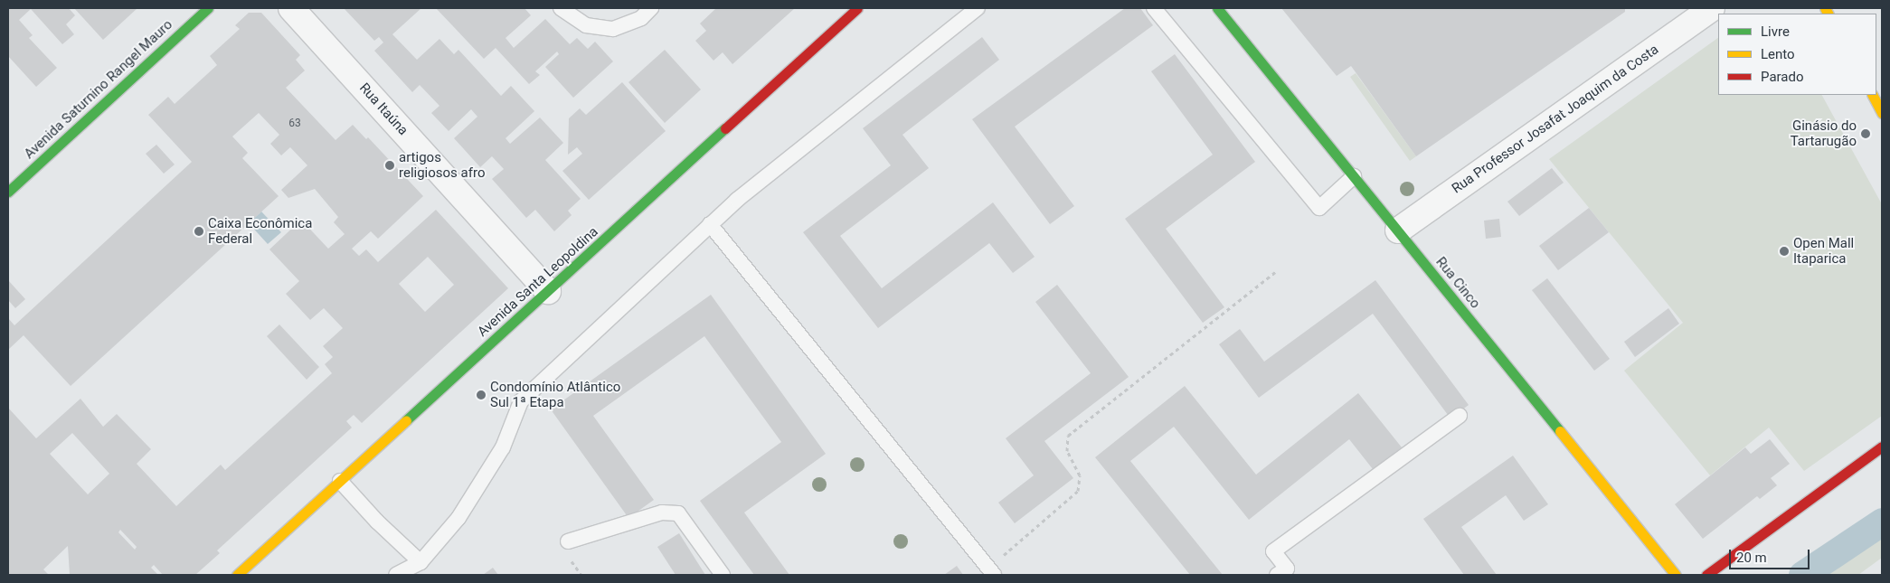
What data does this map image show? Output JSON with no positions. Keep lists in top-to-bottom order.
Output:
{
  "streets": {
    "street": [
      "Avenida Saturnino Rangel Mauro",
      "Rua Itaúna",
      "Rua Professor Josafat Joaquim da Costa",
      "Avenida Santa Leopoldina",
      "Rua Cinco"
    ]
  },
  "crossings": [
    ["Rua Itaúna", "Avenida Santa Leopoldina"],
    ["Rua Professor Josafat Joaquim da Costa", "Rua Cinco"]
  ],
  "places": [
    "Ginásio do Tartarugão",
    "artigos religiosos afro",
    "Caixa Econômica Federal",
    "Open Mall Itaparica",
    "Condomínio Atlântico Sul 1ª Etapa"
  ],
  "house_numbers": ["63"],
  "legend": ["Livre", "Lento", "Parado"],
  "scale_bar": "20 m"
}
